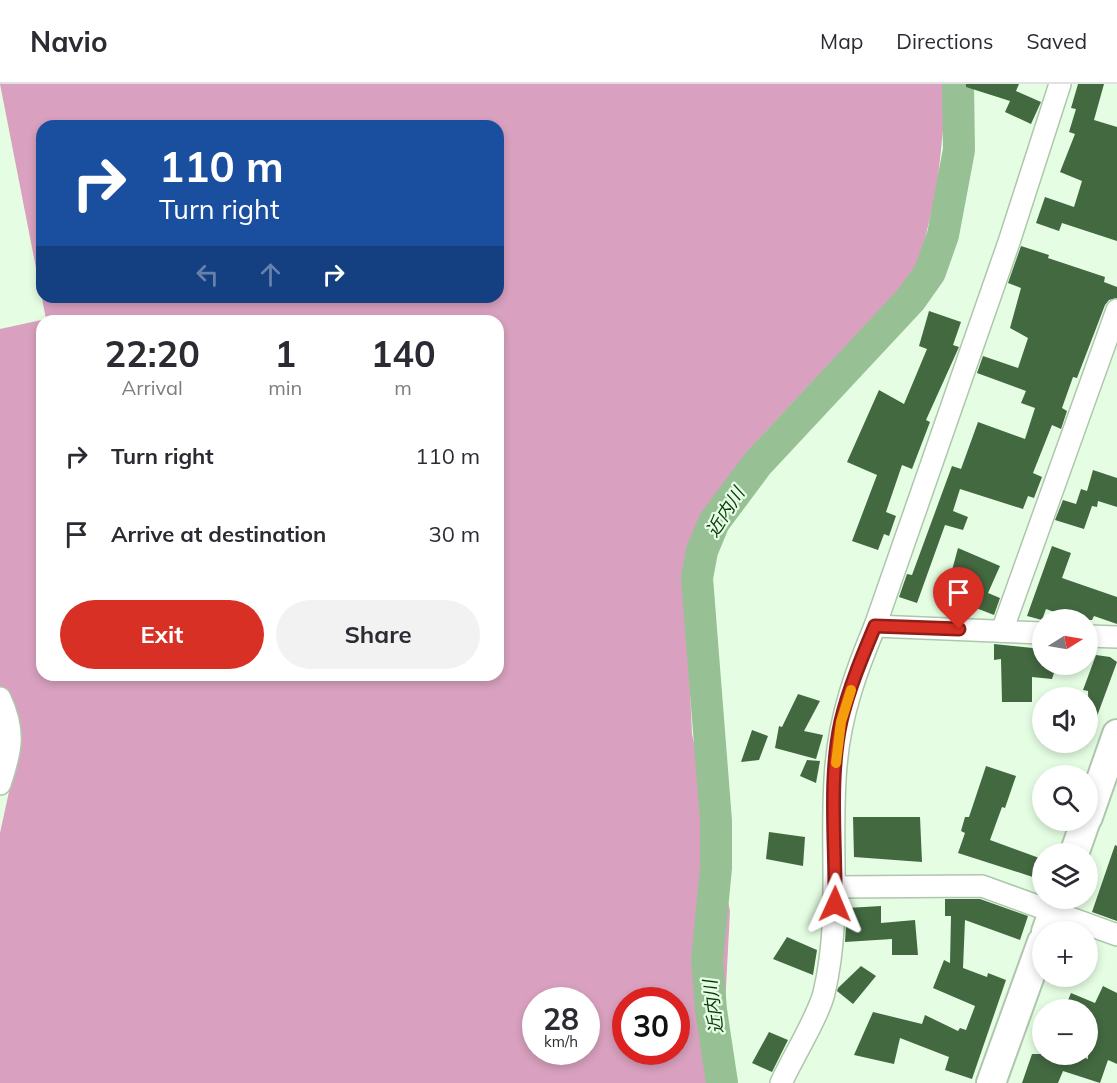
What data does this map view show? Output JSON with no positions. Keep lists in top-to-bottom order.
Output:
{
  "water": ["近内川"],
  "north": "right",
  "page": {
    "header": "Navio",
    "nav": ["Map", "Directions", "Saved"],
    "turn": ["110 m", "Turn right"],
    "eta": [
      "22:20",
      "Arrival",
      "1",
      "min",
      "140",
      "m"
    ],
    "list": [
      {
        "name": "Turn right",
        "value": "110 m"
      },
      {
        "name": "Arrive at destination",
        "value": "30 m"
      }
    ],
    "buttons": ["Exit", "Share"],
    "map_buttons": ["+", "−"],
    "speed": "28 km/h",
    "limit": "30"
  }
}
